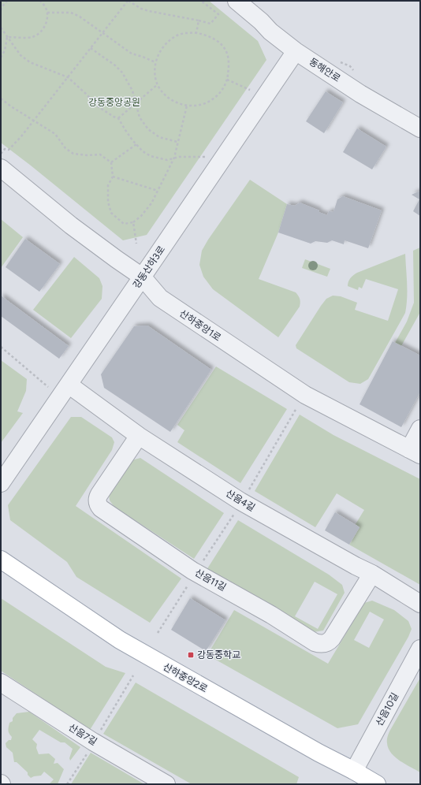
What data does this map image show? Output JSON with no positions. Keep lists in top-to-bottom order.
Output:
{
  "streets": {
    "main road": ["산하중앙2로"],
    "street": [
      "동해안로",
      "강동산하3로",
      "산하중앙1로",
      "산음4길",
      "산음11길",
      "산음10길",
      "산음7길"
    ]
  },
  "crossings": [
    ["동해안로", "강동산하3로"],
    ["강동산하3로", "산하중앙1로"],
    ["강동산하3로", "산음4길"],
    ["산음4길", "산음11길"],
    ["산하중앙2로", "산음10길"]
  ],
  "parks": ["강동중앙공원"],
  "places": {
    "transit": ["강동중학교"]
  }
}
